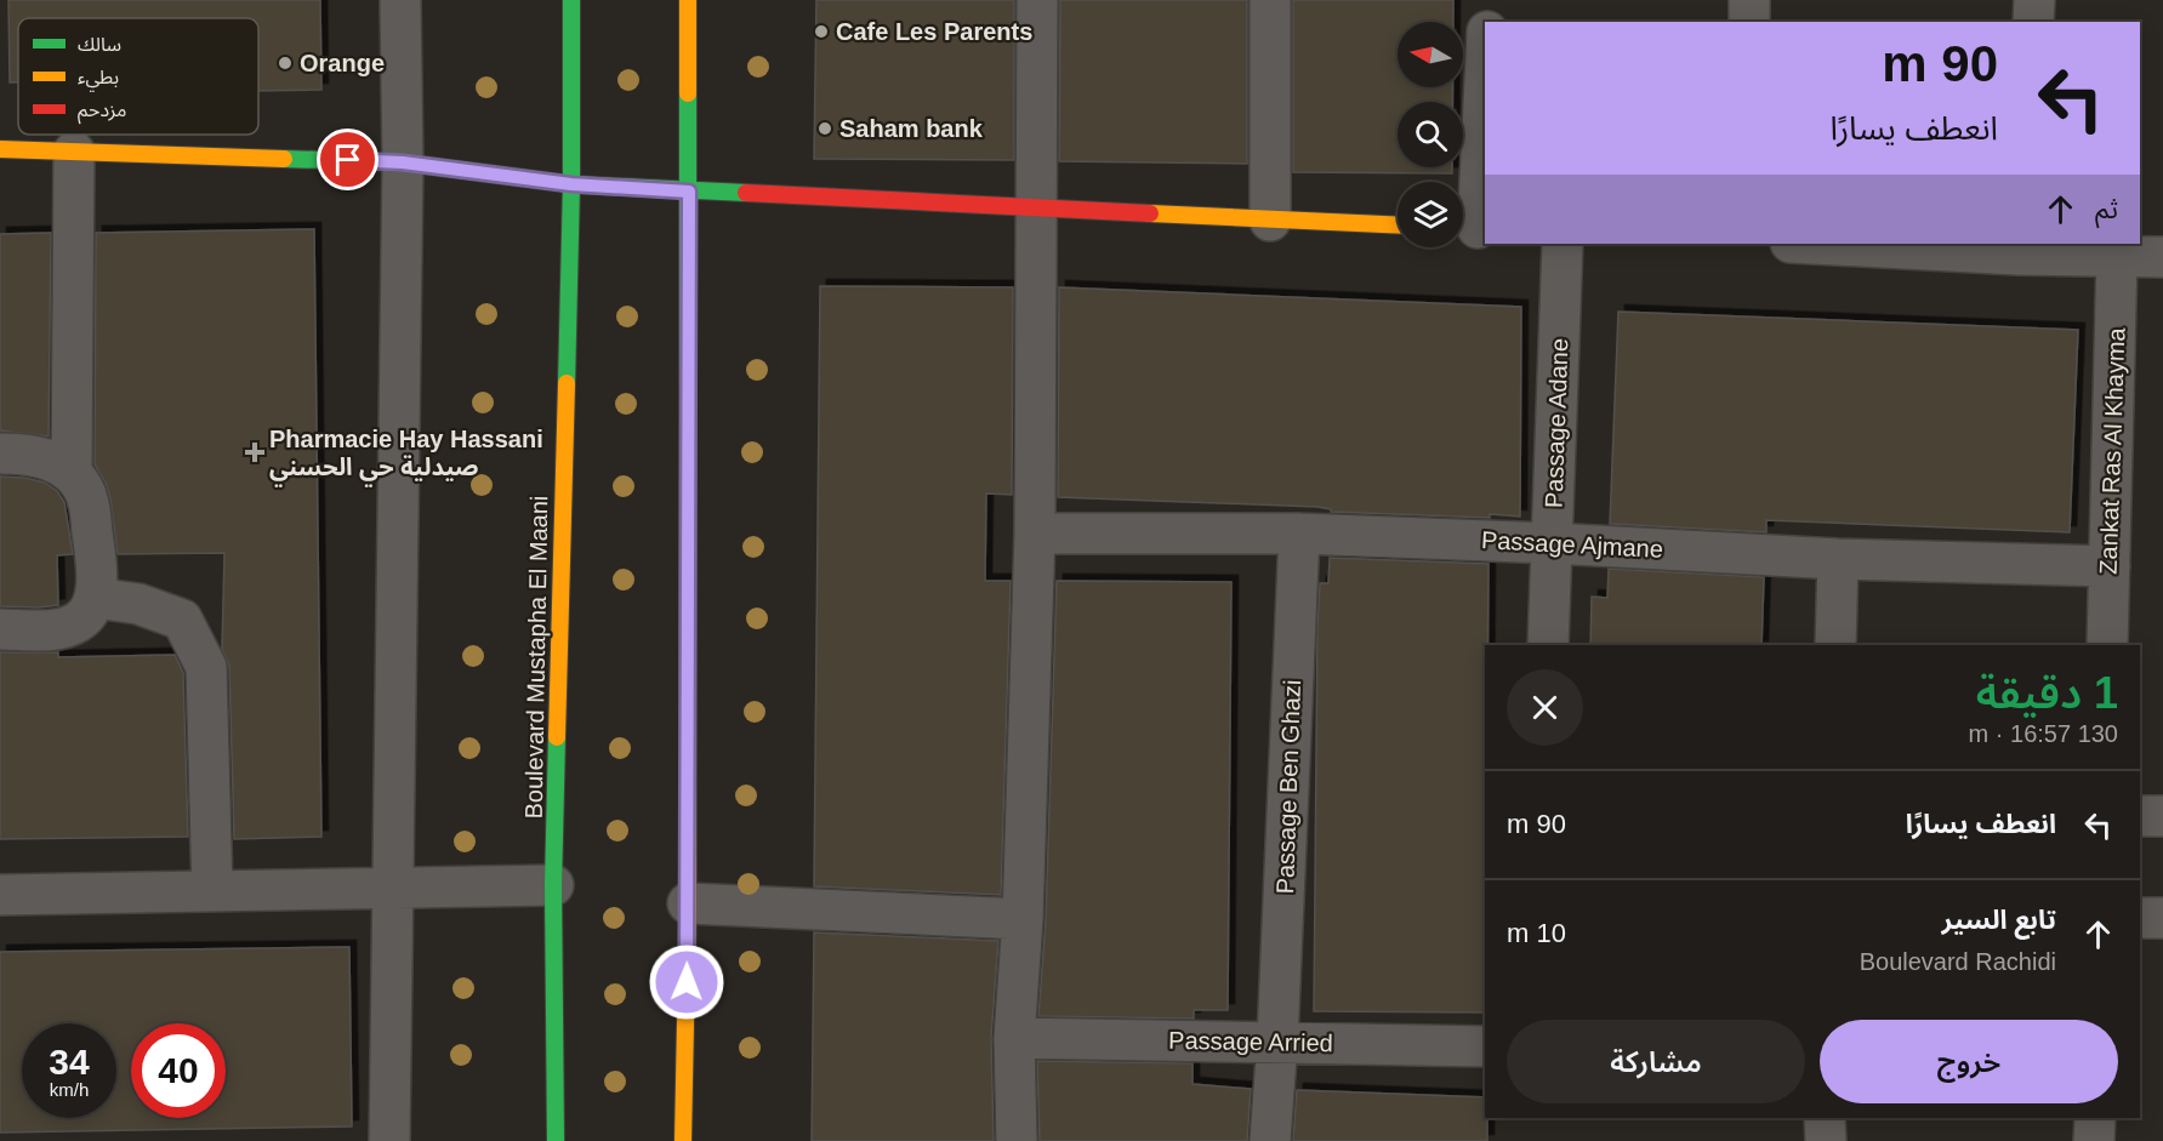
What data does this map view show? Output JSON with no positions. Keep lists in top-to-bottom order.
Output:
{
  "streets": {
    "street": [
      "Passage Adane",
      "Zankat Ras Al Khayma",
      "Passage Ajmane",
      "Boulevard Mustapha El Maani",
      "Passage Ben Ghazi",
      "Passage Arried"
    ]
  },
  "crossings": [
    ["Passage Adane", "Passage Ajmane"],
    ["Zankat Ras Al Khayma", "Passage Ajmane"],
    ["Passage Ajmane", "Passage Ben Ghazi"],
    ["Passage Ben Ghazi", "Passage Arried"]
  ],
  "places": {
    "other": ["Cafe Les Parents", "Orange", "Saham bank"],
    "health": ["Pharmacie Hay Hassani صيدلية حي الحسني"]
  },
  "legend": ["سالك", "بطيء", "مزدحم"],
  "north": "left",
  "page": {
    "turn": ["90 m", "انعطف يسارًا"],
    "then": "ثم",
    "heading": ["1 دقيقة", "130 m · 16:57"],
    "list": [
      {
        "name": "انعطف يسارًا",
        "value": "90 m"
      },
      {
        "name": "تابع السير",
        "note": "Boulevard Rachidi",
        "value": "10 m"
      }
    ],
    "buttons": ["خروج", "مشاركة"],
    "speed": "34 km/h",
    "limit": "40"
  }
}
